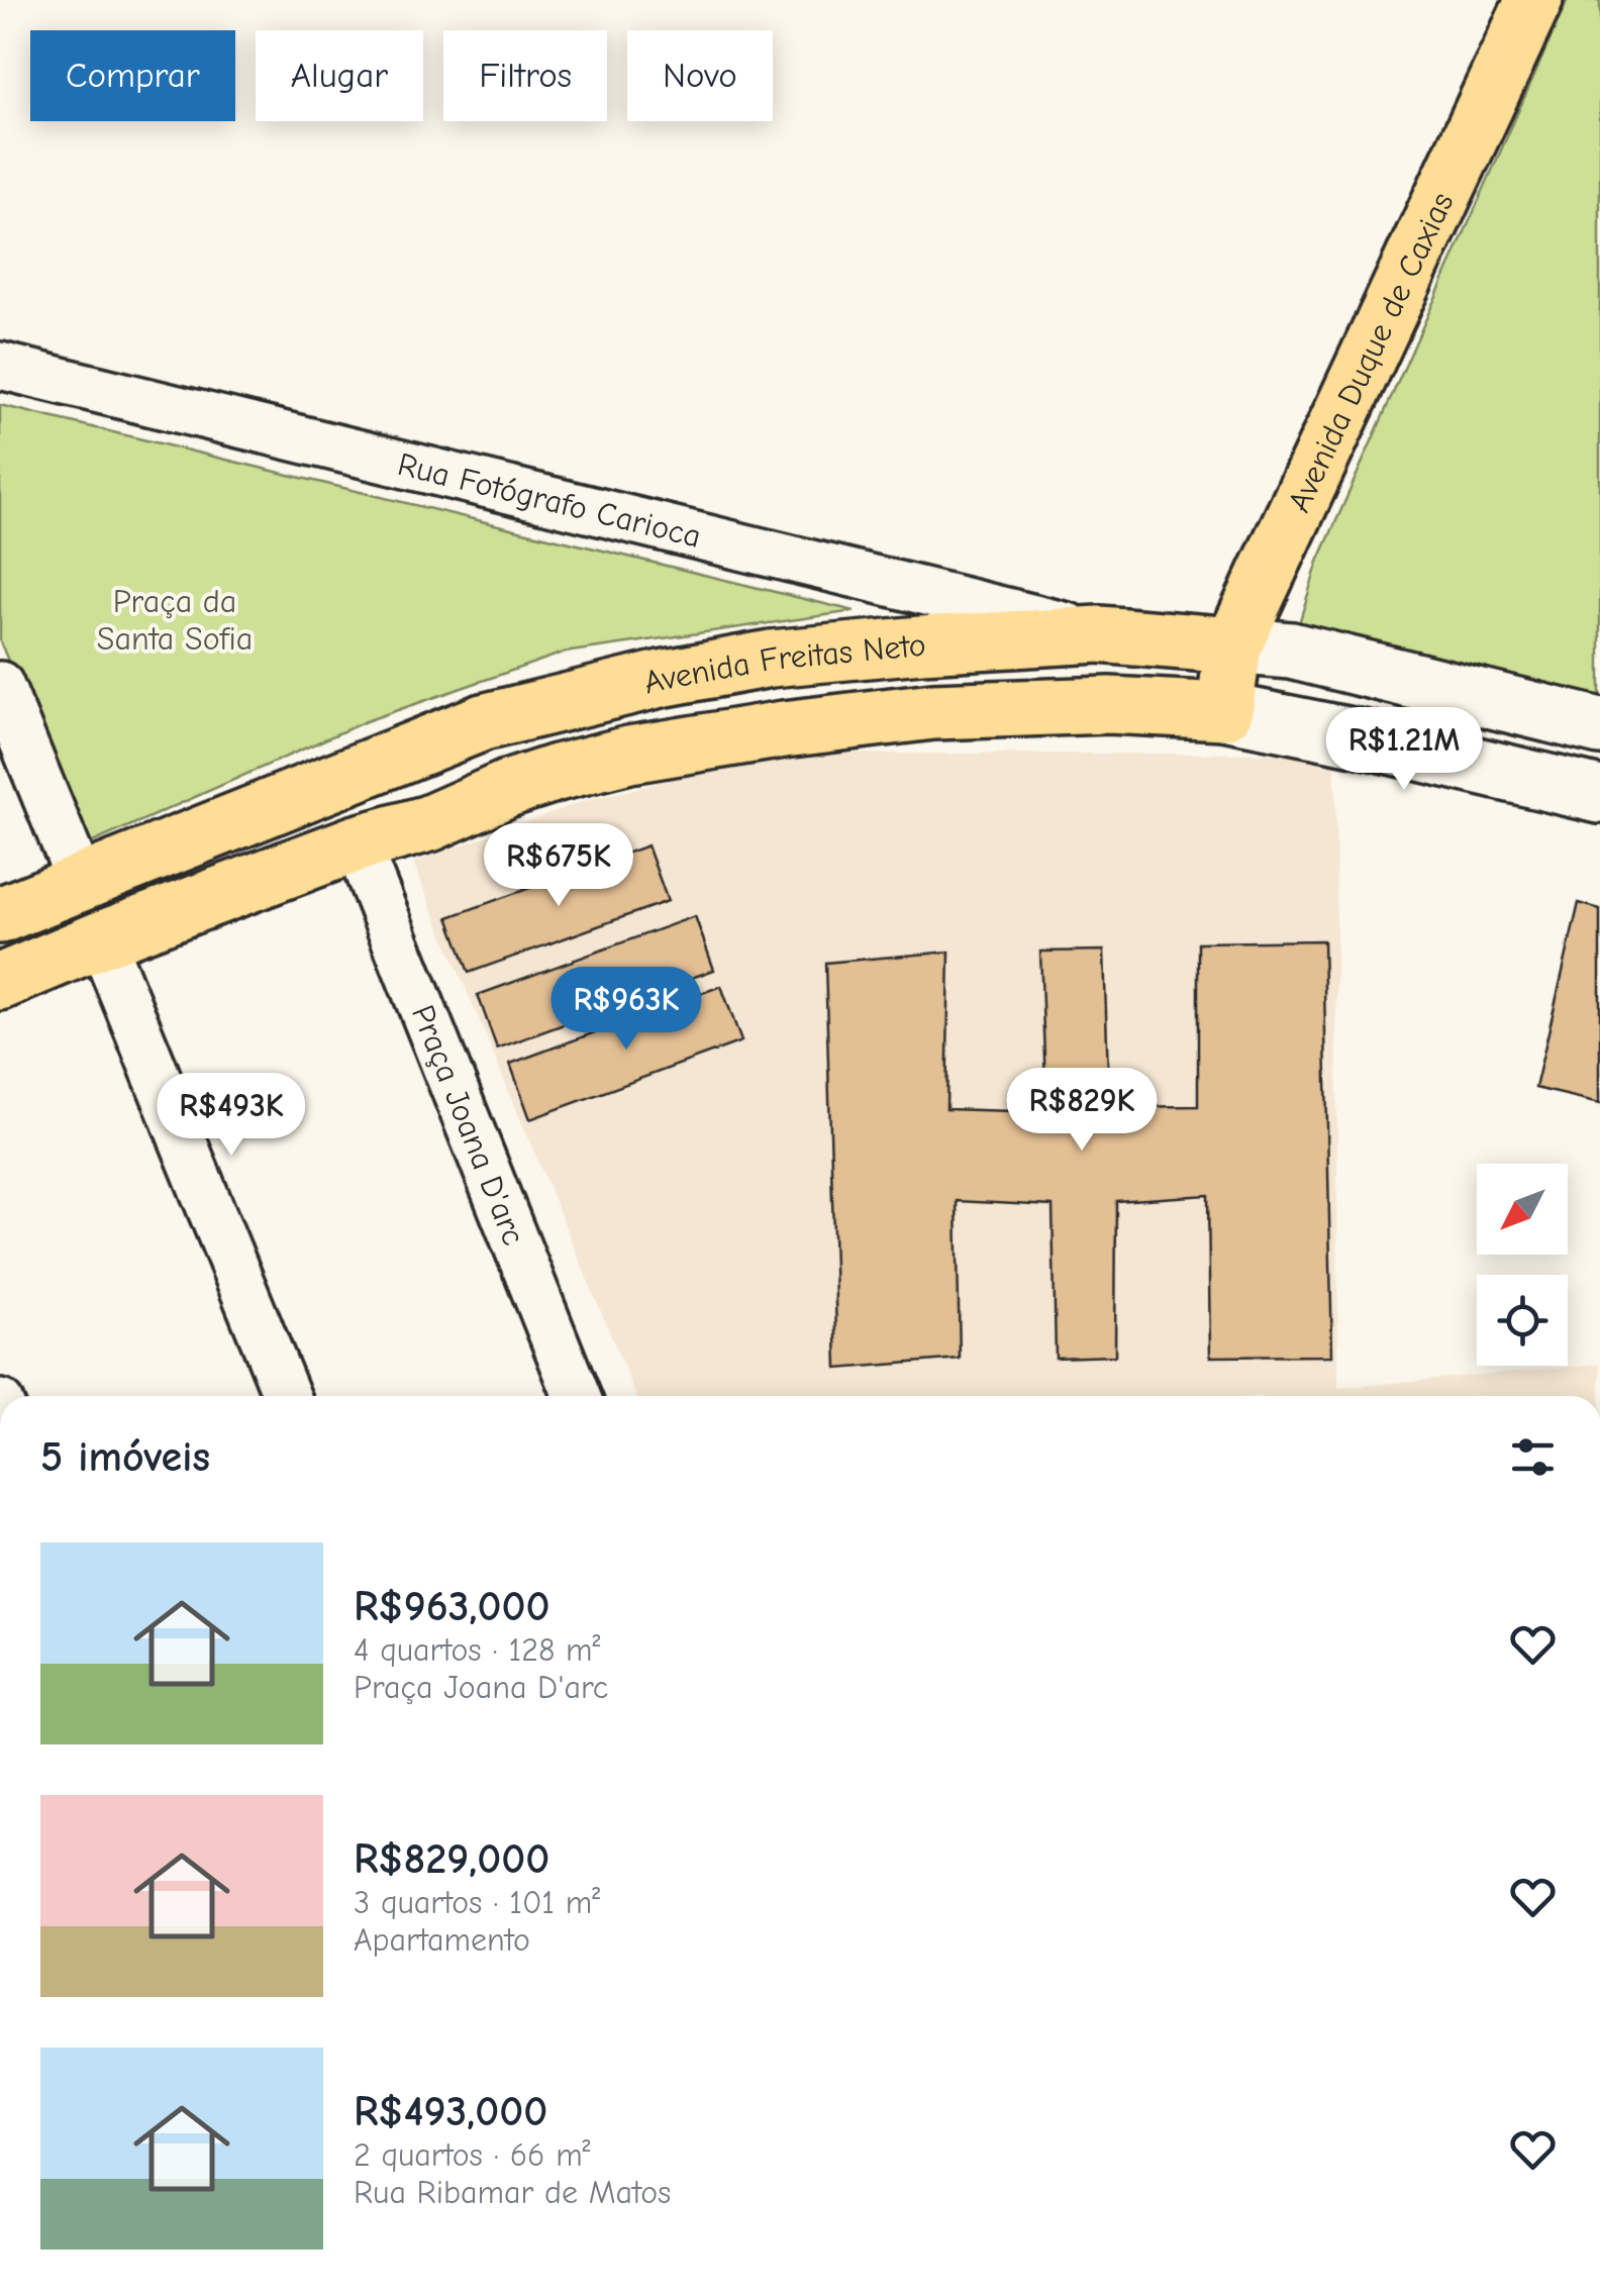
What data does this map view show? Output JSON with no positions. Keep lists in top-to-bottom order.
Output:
{
  "streets": {
    "main road": ["Avenida Duque de Caxias", "Avenida Freitas Neto"],
    "street": ["Rua Fotógrafo Carioca", "Praça Joana D'arc"]
  },
  "crossings": [
    ["Avenida Duque de Caxias", "Avenida Freitas Neto"],
    ["Rua Fotógrafo Carioca", "Avenida Freitas Neto"],
    ["Avenida Freitas Neto", "Praça Joana D'arc"]
  ],
  "parks": ["Praça da Santa Sofia"],
  "north": "bottom left",
  "page": {
    "chip": [
      "Comprar",
      "Alugar",
      "Filtros",
      "Novo"
    ],
    "price": [
      "R$1.21M",
      "R$675K",
      "R$963K",
      "R$829K",
      "R$493K"
    ],
    "heading": "5 imóveis",
    "list": [
      {
        "name": "R$963,000",
        "note": "4 quartos · 128 m² · Praça Joana D'arc"
      },
      {
        "name": "R$829,000",
        "note": "3 quartos · 101 m² · Apartamento"
      },
      {
        "name": "R$493,000",
        "note": "2 quartos · 66 m² · Rua Ribamar de Matos"
      }
    ]
  }
}
